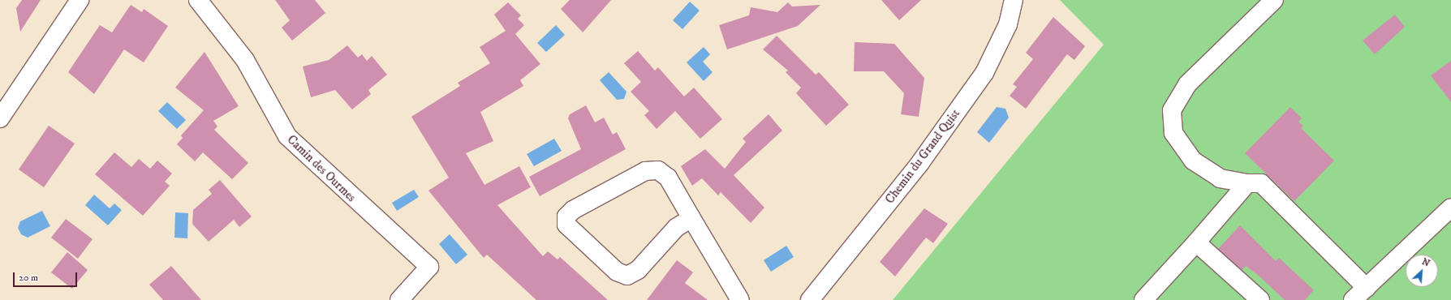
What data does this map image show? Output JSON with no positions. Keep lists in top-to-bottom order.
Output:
{
  "streets": {
    "street": ["Chemin du Grand Quist", "Camin des Ourmes"]
  },
  "scale_bar": "20 m",
  "north": "top right"
}
